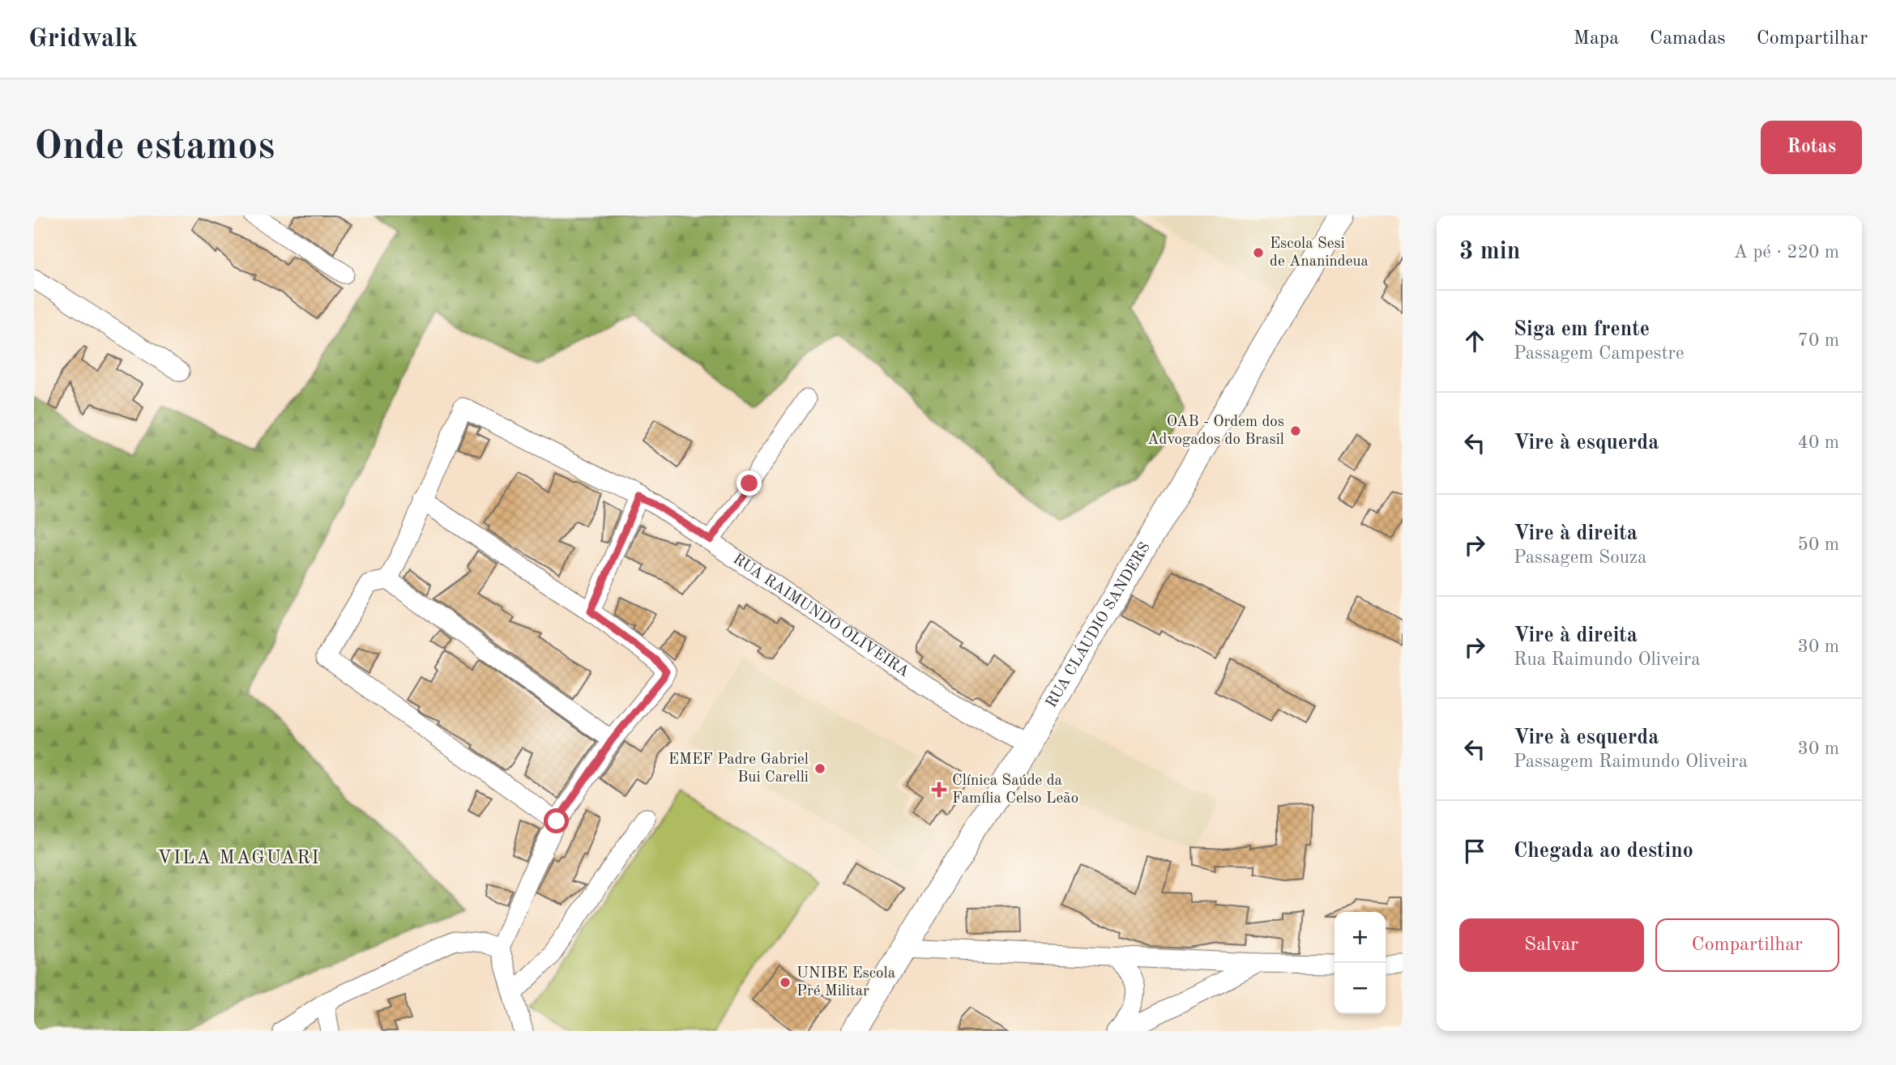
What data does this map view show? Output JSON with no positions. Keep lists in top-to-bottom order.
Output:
{
  "streets": {
    "main road": ["RUA CLÁUDIO SANDERS"],
    "street": ["RUA RAIMUNDO OLIVEIRA"]
  },
  "crossings": [
    ["RUA RAIMUNDO OLIVEIRA", "RUA CLÁUDIO SANDERS"]
  ],
  "districts": ["VILA MAGUARI"],
  "places": {
    "other": [
      "Escola Sesi de Ananindeua",
      "OAB - Ordem dos Advogados do Brasil",
      "EMEF Padre Gabriel Bui Carelli",
      "UNIBE Escola Pré Militar"
    ],
    "health": ["Clínica Saúde da Família Celso Leão"]
  },
  "page": {
    "header": "Gridwalk",
    "nav": ["Mapa", "Camadas", "Compartilhar"],
    "buttons": [
      "Rotas",
      ["Salvar", "Compartilhar"]
    ],
    "title": "Onde estamos",
    "heading": ["3 min", "A pé · 220 m"],
    "list": [
      ["Siga em frente", "Passagem Campestre", "70 m"],
      ["Vire à esquerda", "40 m"],
      ["Vire à direita", "Passagem Souza", "50 m"],
      ["Vire à direita", "Rua Raimundo Oliveira", "30 m"],
      ["Vire à esquerda", "Passagem Raimundo Oliveira", "30 m"],
      "Chegada ao destino"
    ],
    "map_buttons": ["+", "−"]
  }
}
